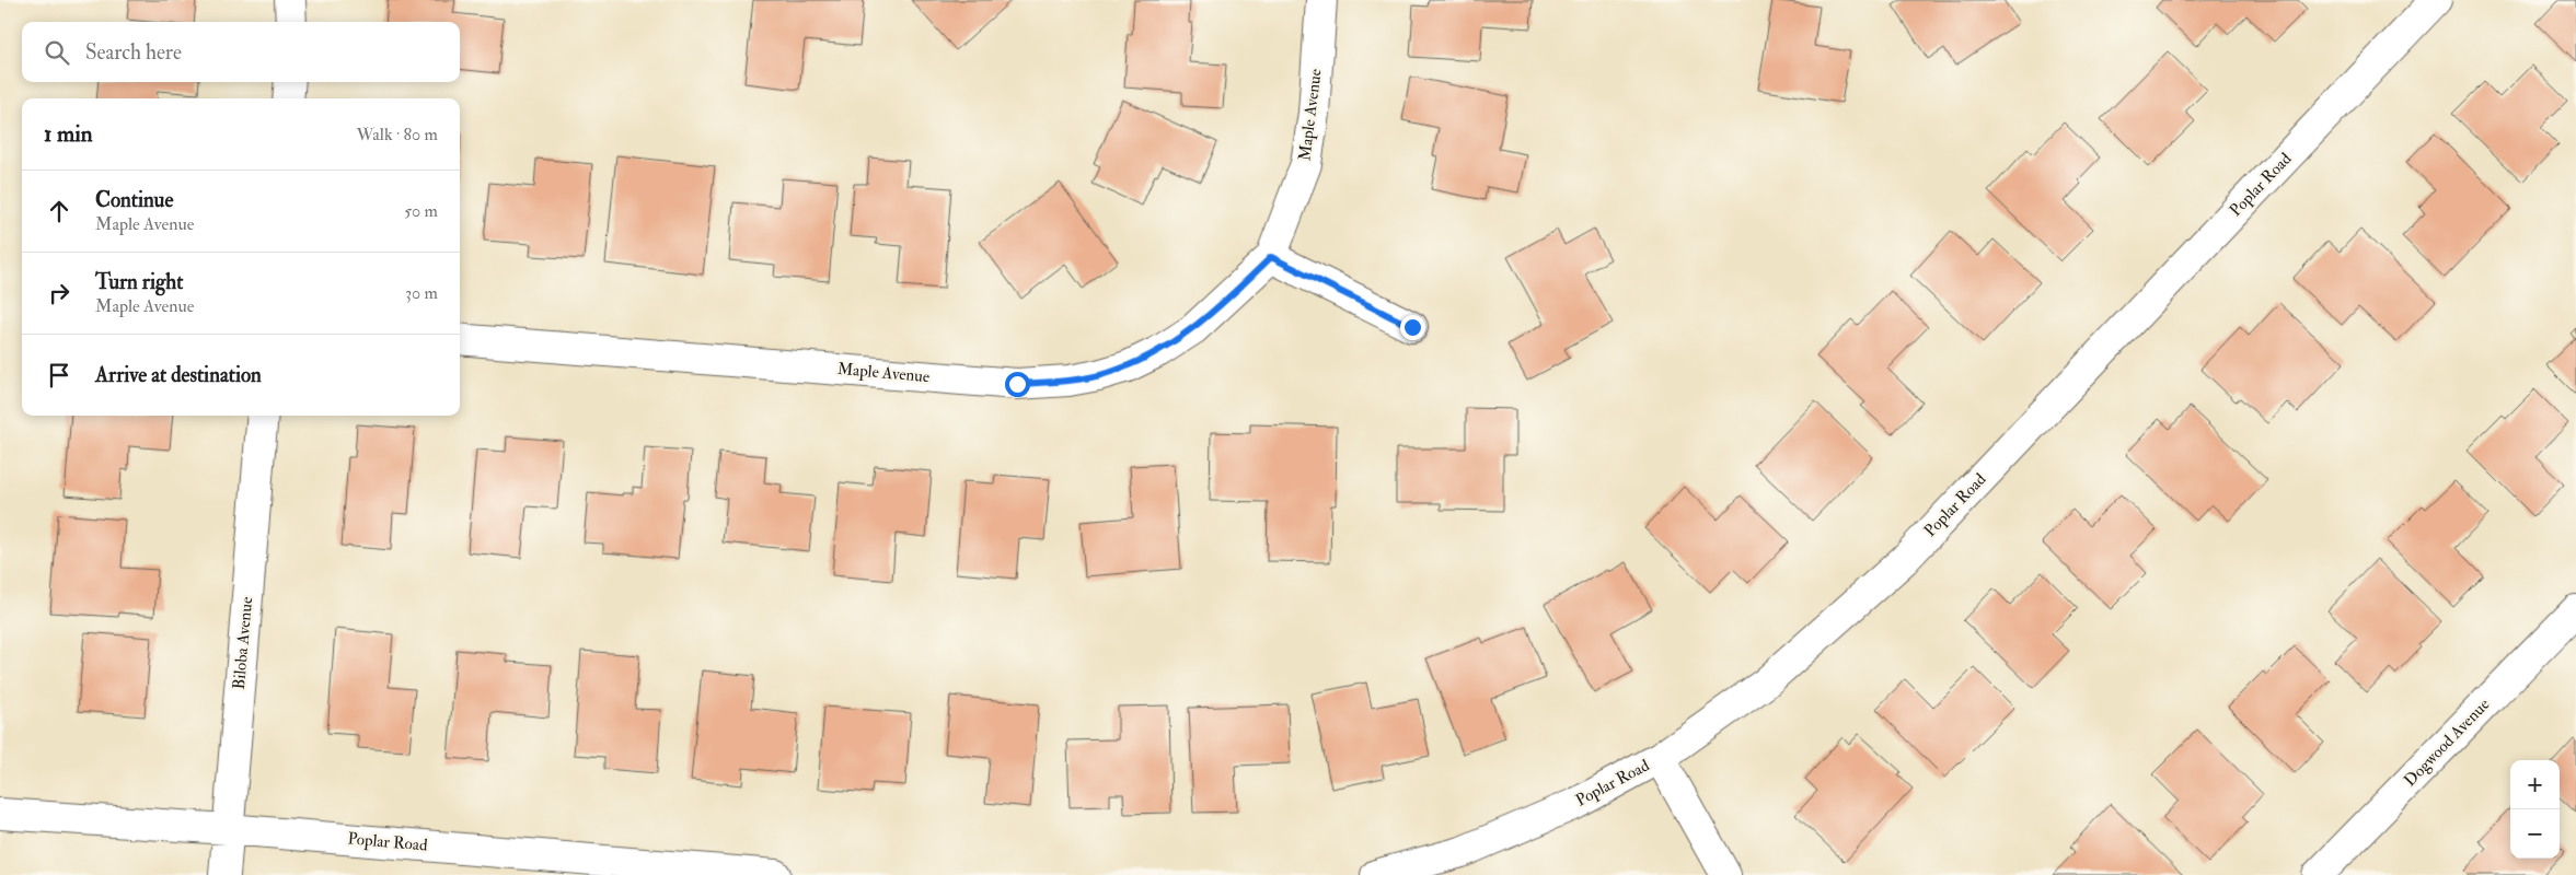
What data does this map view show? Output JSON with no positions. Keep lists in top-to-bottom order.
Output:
{
  "streets": {
    "street": [
      "Maple Avenue",
      "Poplar Road",
      "Biloba Avenue",
      "Dogwood Avenue"
    ]
  },
  "crossings": [
    ["Poplar Road", "Biloba Avenue"]
  ],
  "page": {
    "search": "Search here",
    "heading": ["1 min", "Walk · 80 m"],
    "list": [
      ["Continue", "Maple Avenue", "50 m"],
      ["Turn right", "Maple Avenue", "30 m"],
      "Arrive at destination"
    ],
    "map_buttons": ["+", "−"]
  }
}
